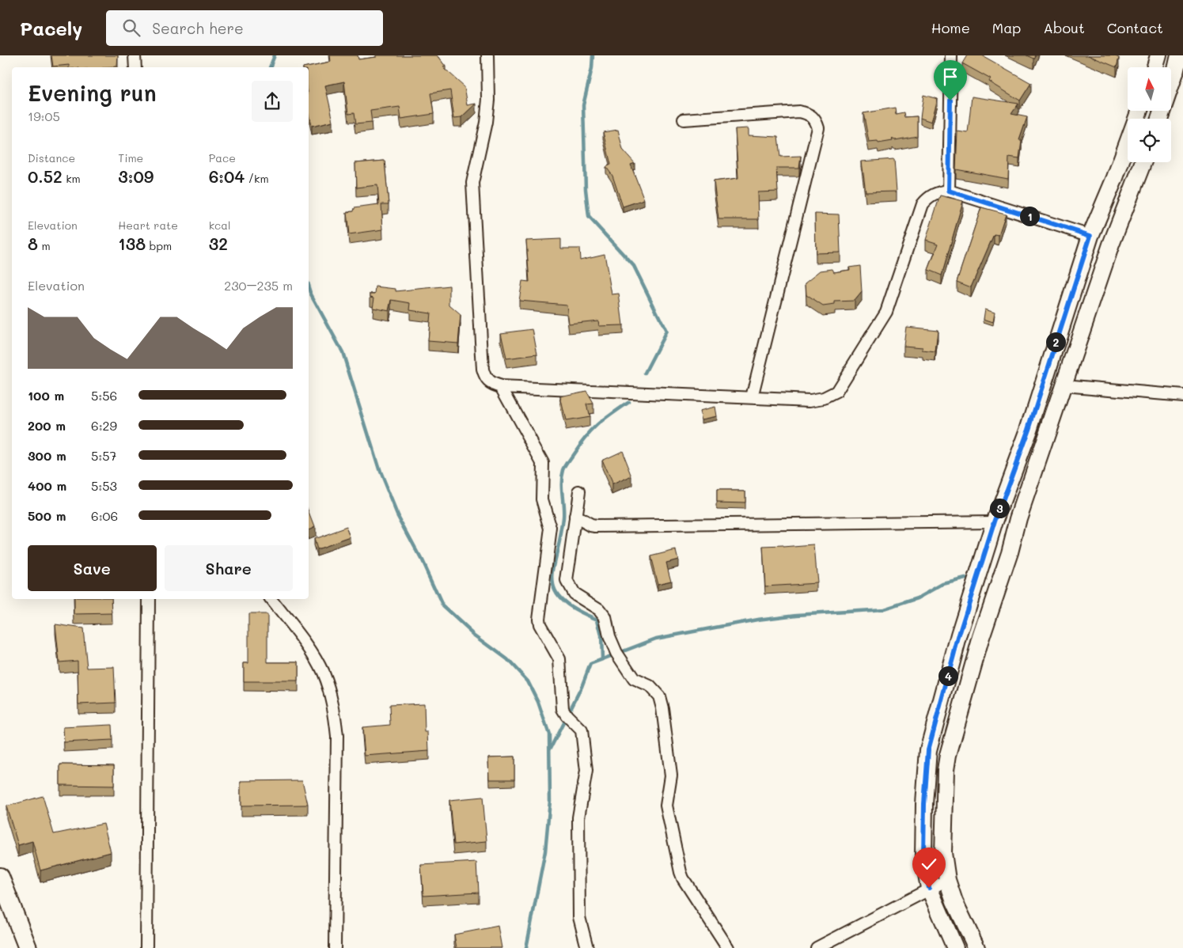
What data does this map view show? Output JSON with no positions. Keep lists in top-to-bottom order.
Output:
{
  "north": "top",
  "page": {
    "header": "Pacely",
    "search": "Search here",
    "nav": [
      "Home",
      "Map",
      "About",
      "Contact"
    ],
    "heading": ["Evening run", "19:05"],
    "stats": [
      ["Distance", "0.52 km"],
      ["Time", "3:09"],
      ["Pace", "6:04 /km"],
      ["Elevation", "8 m"],
      ["Heart rate", "138 bpm"],
      ["kcal", "32"]
    ],
    "pins": [
      "1",
      "2",
      "3",
      "4"
    ],
    "chart": ["Elevation", "230–235 m"],
    "list": [
      {
        "name": "100 m",
        "note": "5:56"
      },
      {
        "name": "200 m",
        "note": "6:29"
      },
      {
        "name": "300 m",
        "note": "5:57"
      },
      {
        "name": "400 m",
        "note": "5:53"
      },
      {
        "name": "500 m",
        "note": "6:06"
      }
    ],
    "buttons": ["Save", "Share"]
  }
}
